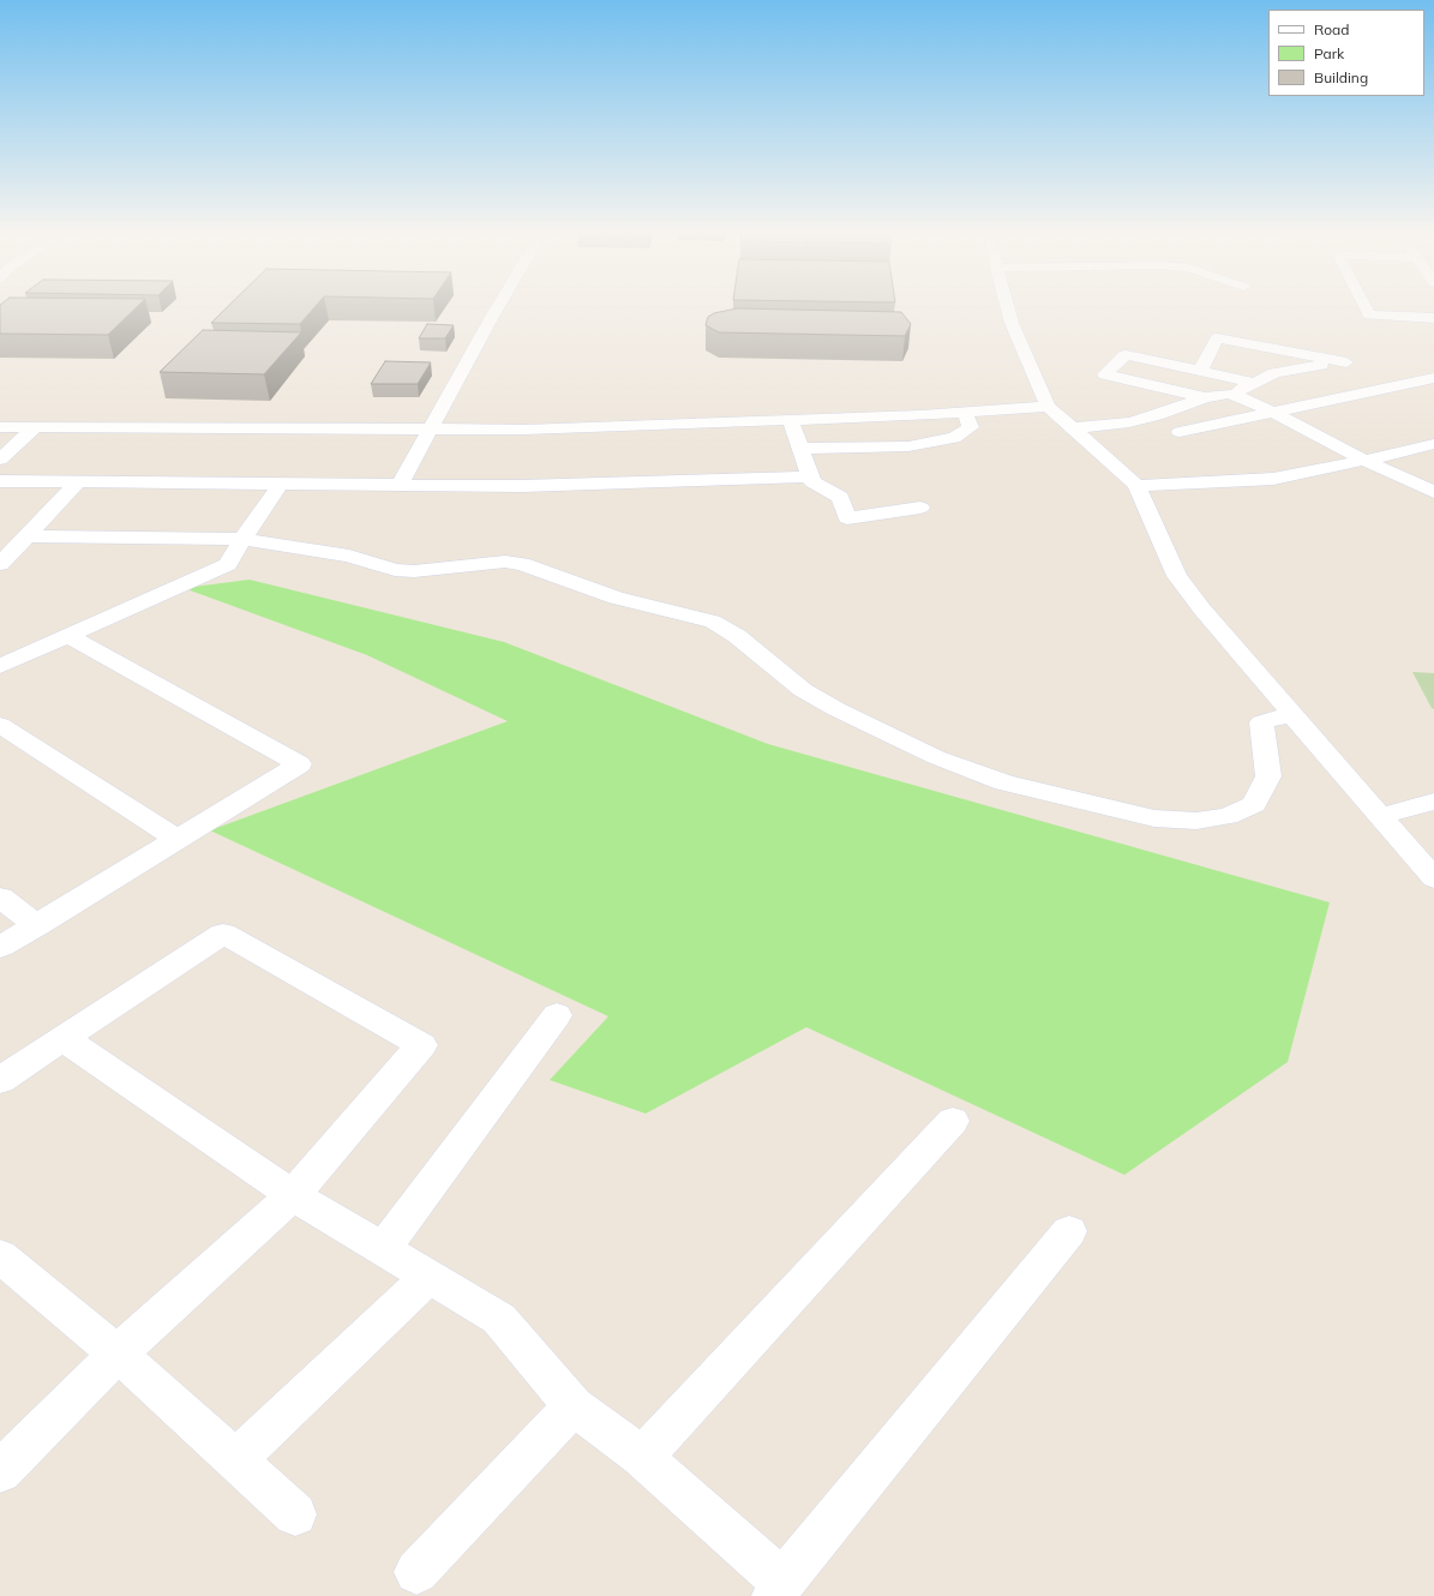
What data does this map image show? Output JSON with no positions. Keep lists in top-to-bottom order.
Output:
{
  "legend": ["Road", "Park", "Building"]
}
